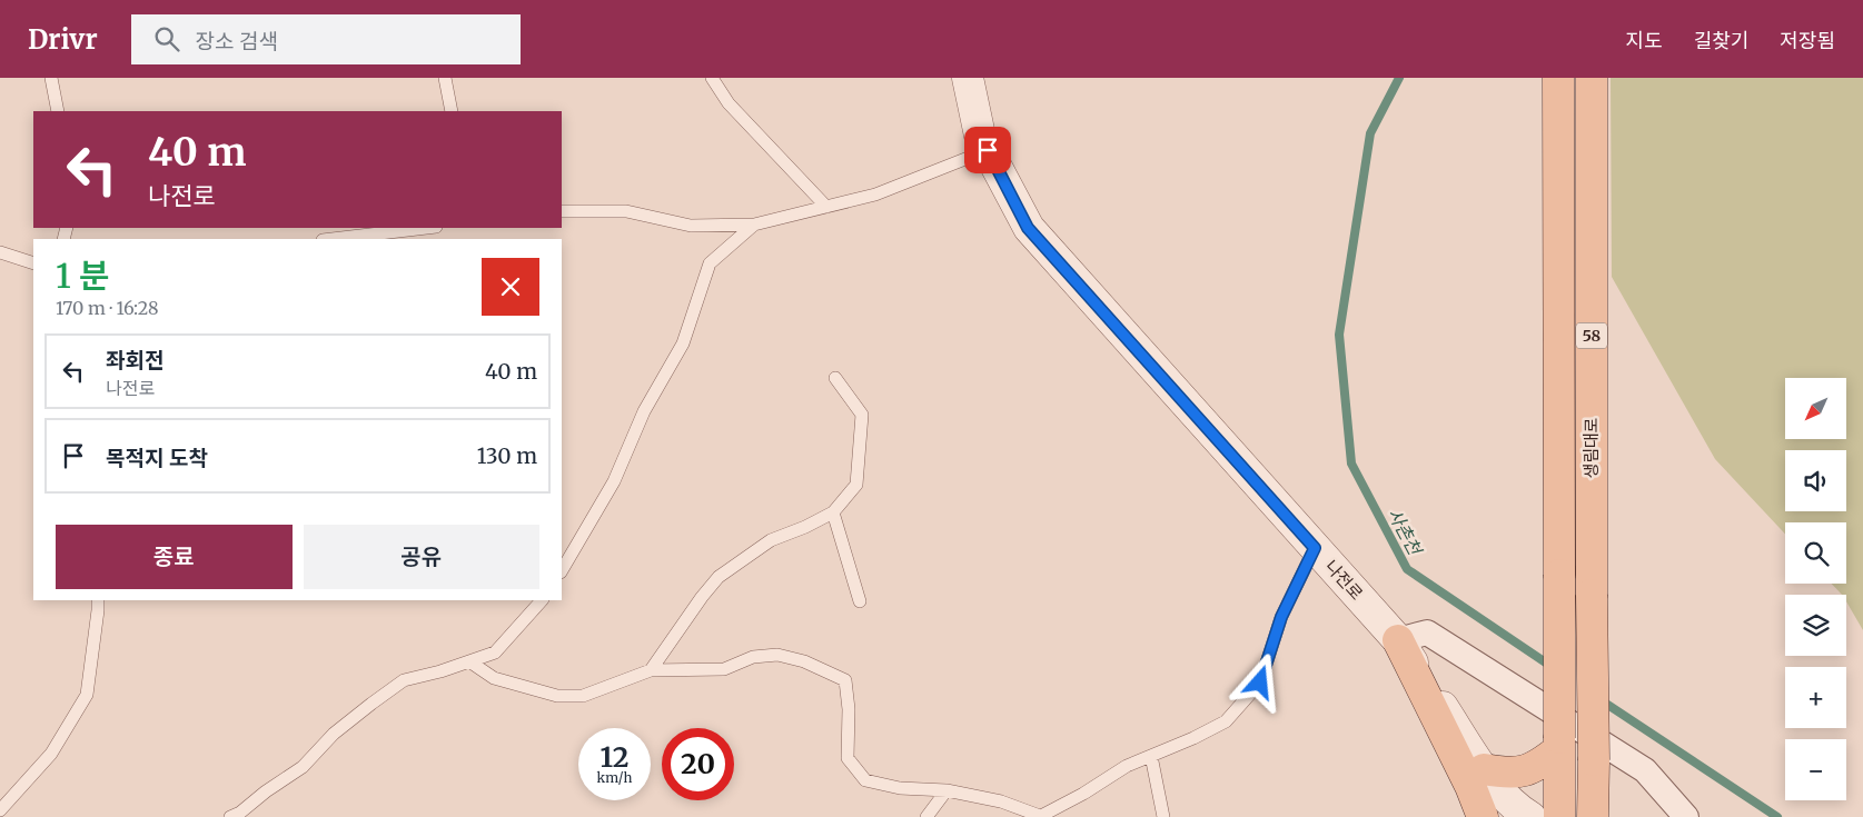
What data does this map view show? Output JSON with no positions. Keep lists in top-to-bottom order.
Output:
{
  "streets": {
    "main road": ["58", "생림대로"],
    "street": ["나전로"]
  },
  "water": ["사촌천"],
  "north": "bottom left",
  "page": {
    "header": "Drivr",
    "search": "장소 검색",
    "nav": ["지도", "길찾기", "저장됨"],
    "turn": ["40 m", "나전로"],
    "heading": ["1 분", "170 m · 16:28"],
    "list": [
      {
        "name": "좌회전",
        "note": "나전로",
        "value": "40 m"
      },
      {
        "name": "목적지 도착",
        "value": "130 m"
      }
    ],
    "map_buttons": ["+", "−"],
    "buttons": ["종료", "공유"],
    "speed": "12 km/h",
    "limit": "20"
  }
}
